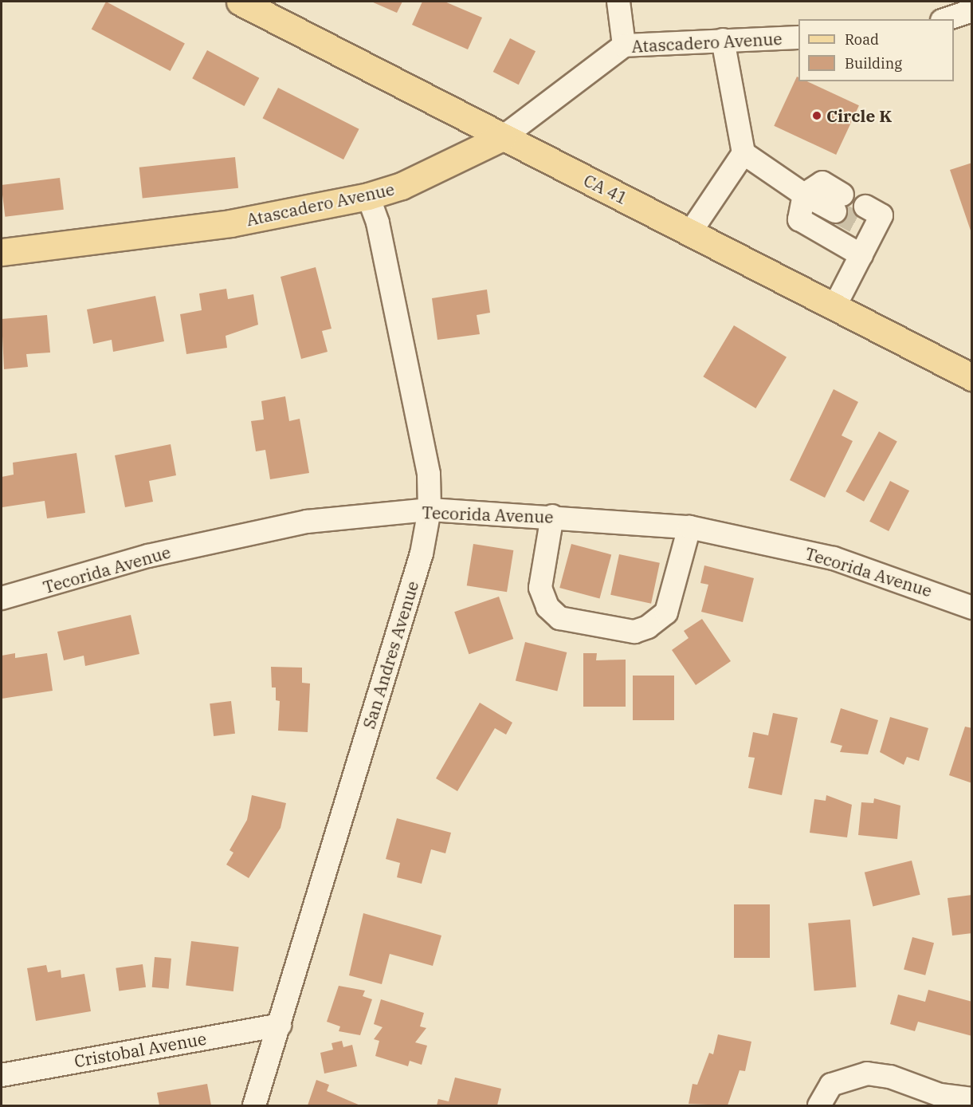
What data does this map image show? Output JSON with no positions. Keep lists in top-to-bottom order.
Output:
{
  "streets": {
    "main road": ["Atascadero Avenue", "CA 41"],
    "street": ["Tecorida Avenue", "San Andres Avenue", "Cristobal Avenue"]
  },
  "crossings": [
    ["Atascadero Avenue", "CA 41"],
    ["Atascadero Avenue", "San Andres Avenue"],
    ["Tecorida Avenue", "San Andres Avenue"],
    ["San Andres Avenue", "Cristobal Avenue"]
  ],
  "places": ["Circle K"],
  "legend": ["Road", "Building"]
}
